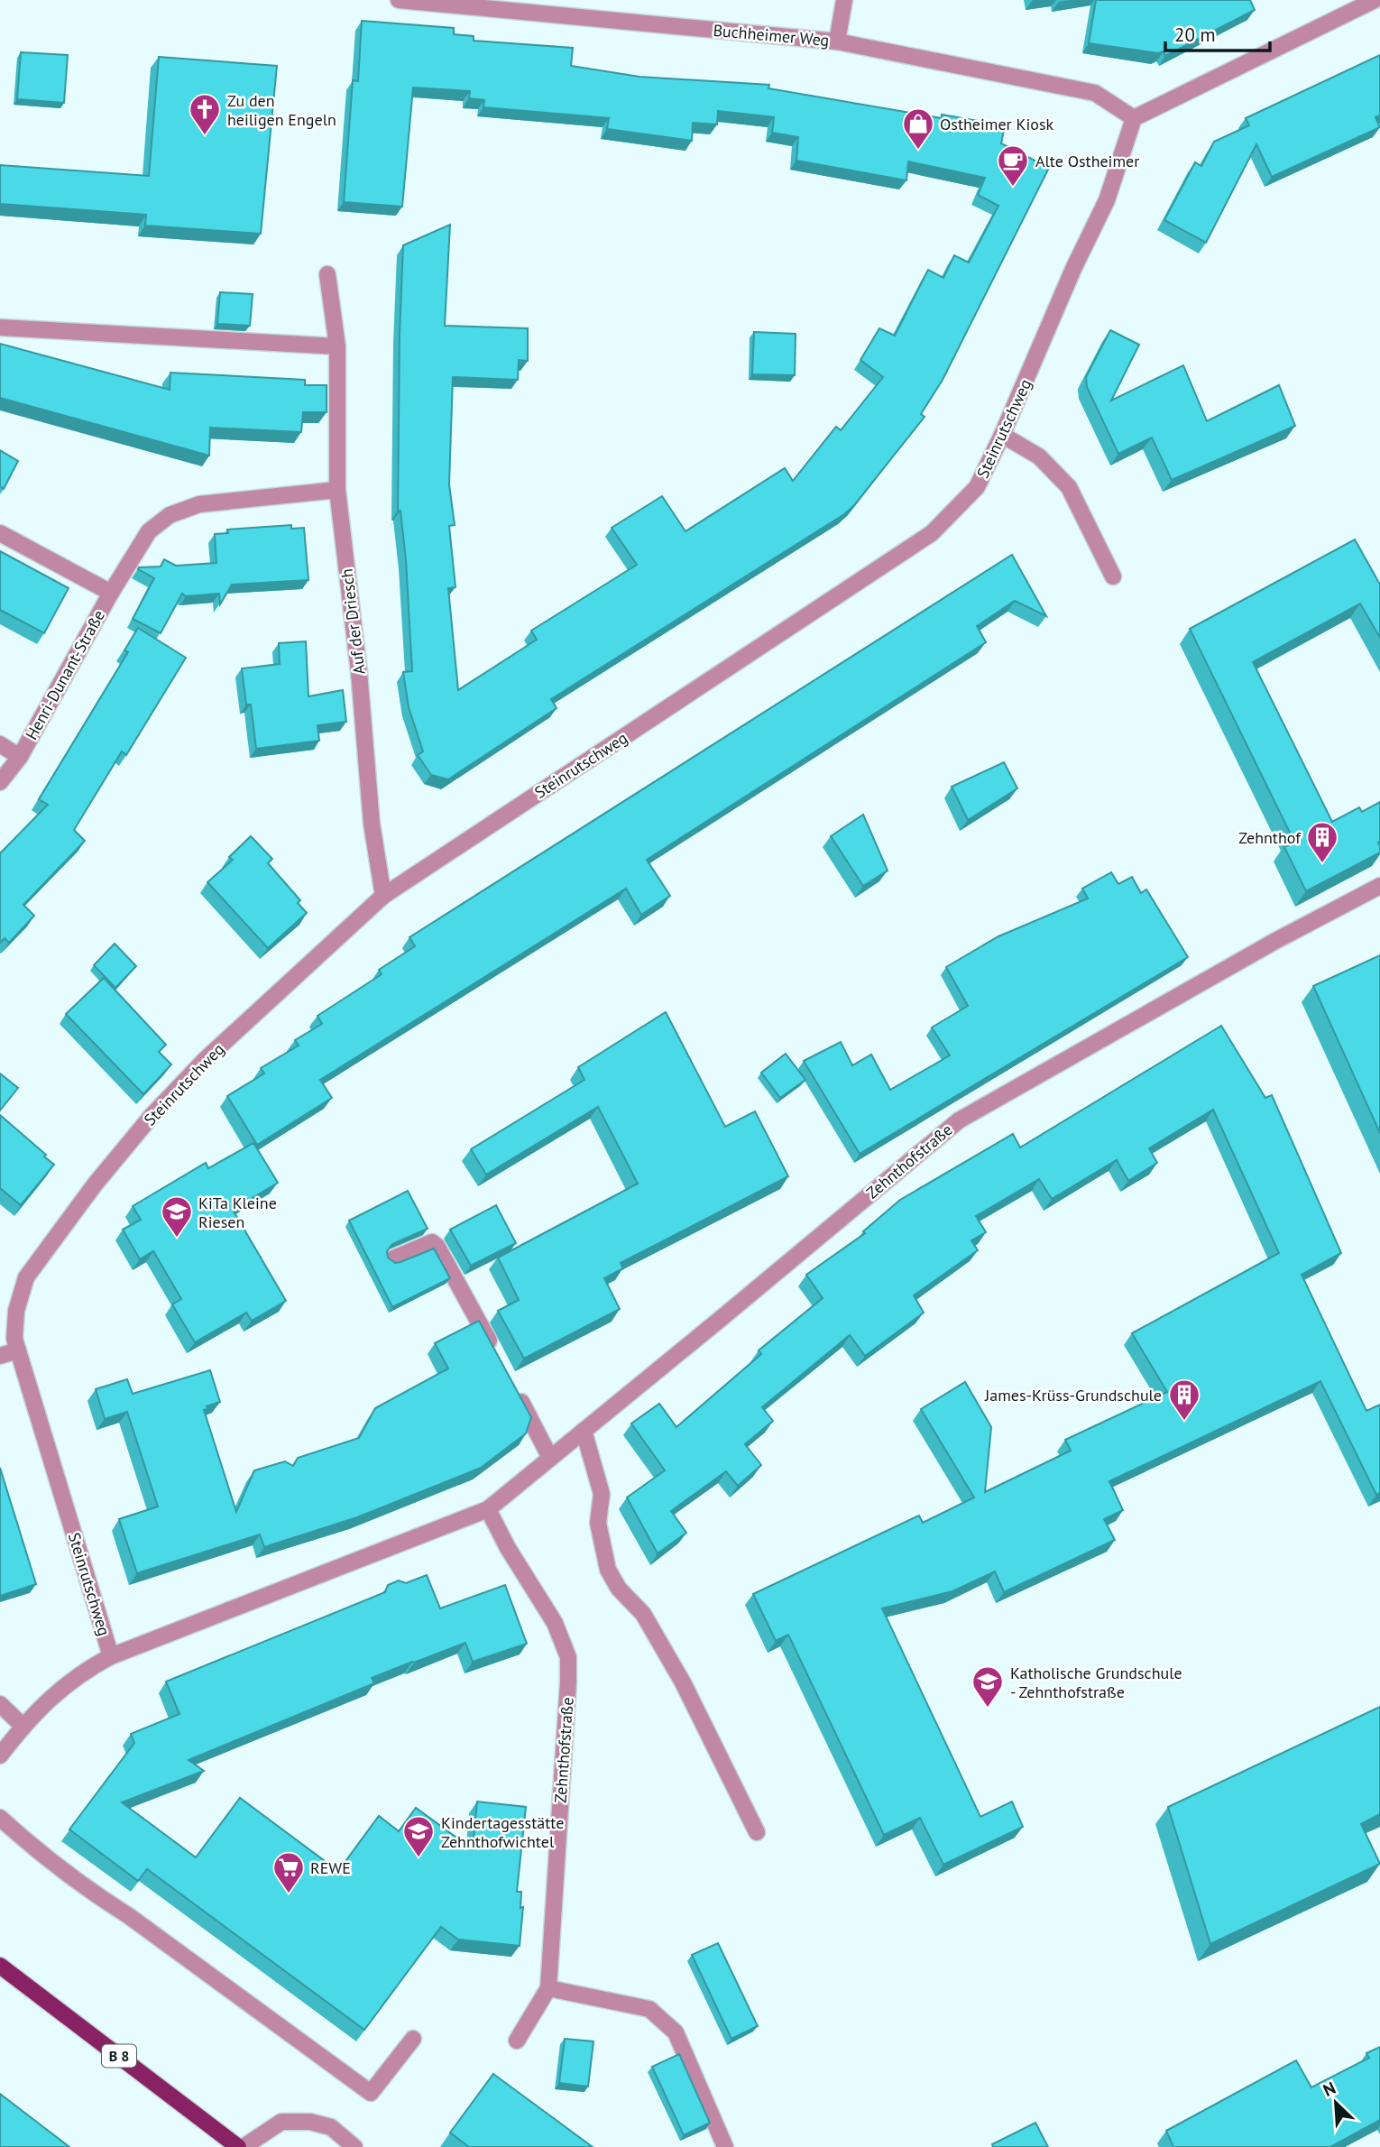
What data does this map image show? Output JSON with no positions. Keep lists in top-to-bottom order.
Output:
{
  "streets": {
    "main road": ["B 8"],
    "street": [
      "Buchheimer Weg",
      "Steinrutschweg",
      "Auf der Driesch",
      "Henri-Dunant-Straße",
      "Zehnthofstraße"
    ]
  },
  "crossings": [
    ["Buchheimer Weg", "Steinrutschweg"],
    ["Steinrutschweg", "Auf der Driesch"],
    ["Steinrutschweg", "Zehnthofstraße"],
    ["Auf der Driesch", "Henri-Dunant-Straße"]
  ],
  "places": {
    "church": ["Zu den heiligen Engeln"],
    "shop": ["Ostheimer Kiosk"],
    "cafe": ["Alte Ostheimer"],
    "building": ["Zehnthof", "James-Krüss-Grundschule"],
    "school or university": ["KiTa Kleine Riesen", "Katholische Grundschule - Zehnthofstraße", "Kindertagesstätte Zehnthofwichtel"],
    "supermarket": ["REWE"]
  },
  "scale_bar": "20 m",
  "north": "top left"
}
